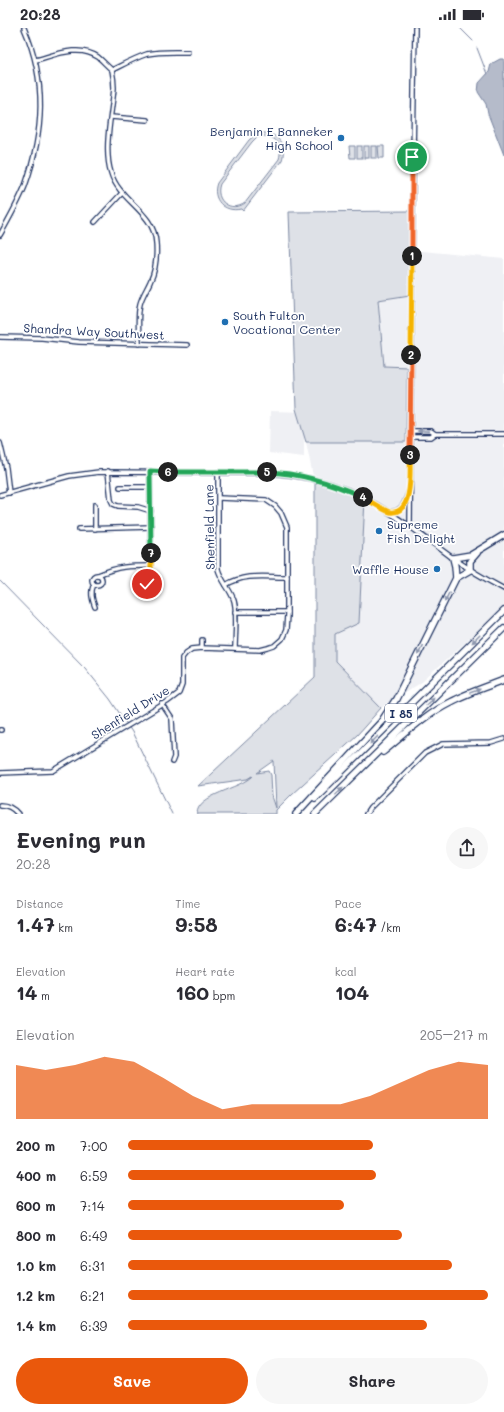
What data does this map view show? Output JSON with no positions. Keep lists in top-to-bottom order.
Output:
{
  "streets": {
    "highway": ["I 85"],
    "street": ["Shandra Way Southwest", "Shenfield Lane", "Shenfield Drive"]
  },
  "crossings": [
    ["Shenfield Lane", "Shenfield Drive"]
  ],
  "places": [
    "Benjamin E Banneker High School",
    "South Fulton Vocational Center",
    "Supreme Fish Delight",
    "Waffle House"
  ],
  "page": {
    "status": "20:28",
    "pins": [
      "1",
      "2",
      "3",
      "5",
      "6",
      "4",
      "7"
    ],
    "heading": ["Evening run", "20:28"],
    "stats": [
      ["Distance", "1.47 km"],
      ["Time", "9:58"],
      ["Pace", "6:47 /km"],
      ["Elevation", "14 m"],
      ["Heart rate", "160 bpm"],
      ["kcal", "104"]
    ],
    "chart": ["Elevation", "205–217 m"],
    "list": [
      {
        "name": "200 m",
        "note": "7:00"
      },
      {
        "name": "400 m",
        "note": "6:59"
      },
      {
        "name": "600 m",
        "note": "7:14"
      },
      {
        "name": "800 m",
        "note": "6:49"
      },
      {
        "name": "1.0 km",
        "note": "6:31"
      },
      {
        "name": "1.2 km",
        "note": "6:21"
      },
      {
        "name": "1.4 km",
        "note": "6:39"
      }
    ],
    "buttons": ["Save", "Share"]
  }
}
